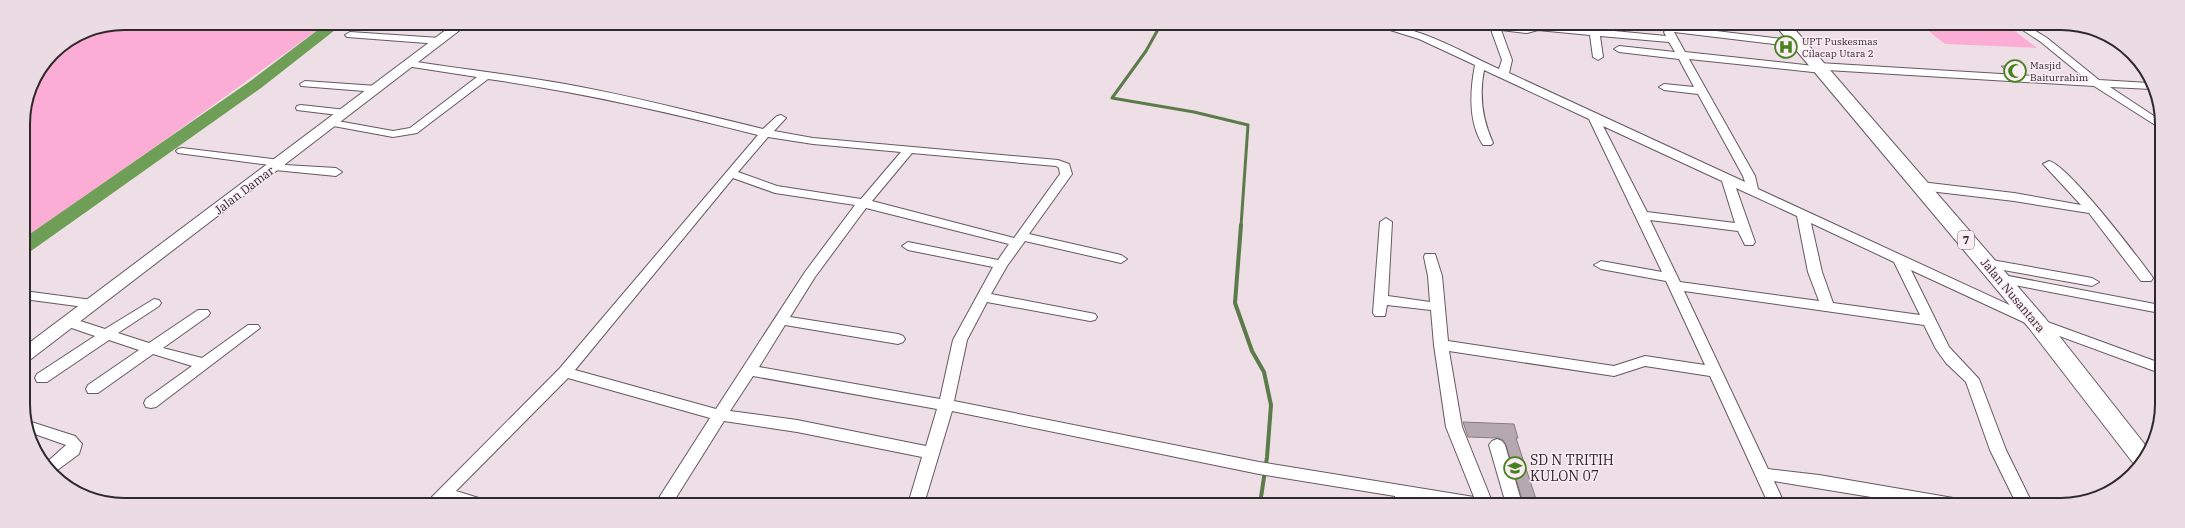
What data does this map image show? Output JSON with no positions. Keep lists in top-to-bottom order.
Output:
{
  "streets": {
    "highway": ["7", "Jalan Nusantara"],
    "street": ["Jalan Damar"]
  },
  "places": {
    "hospital": ["UPT Puskesmas Cilacap Utara 2"],
    "mosque": ["Masjid Baiturrahim"],
    "school or university": ["SD N TRITIH KULON 07"]
  }
}
